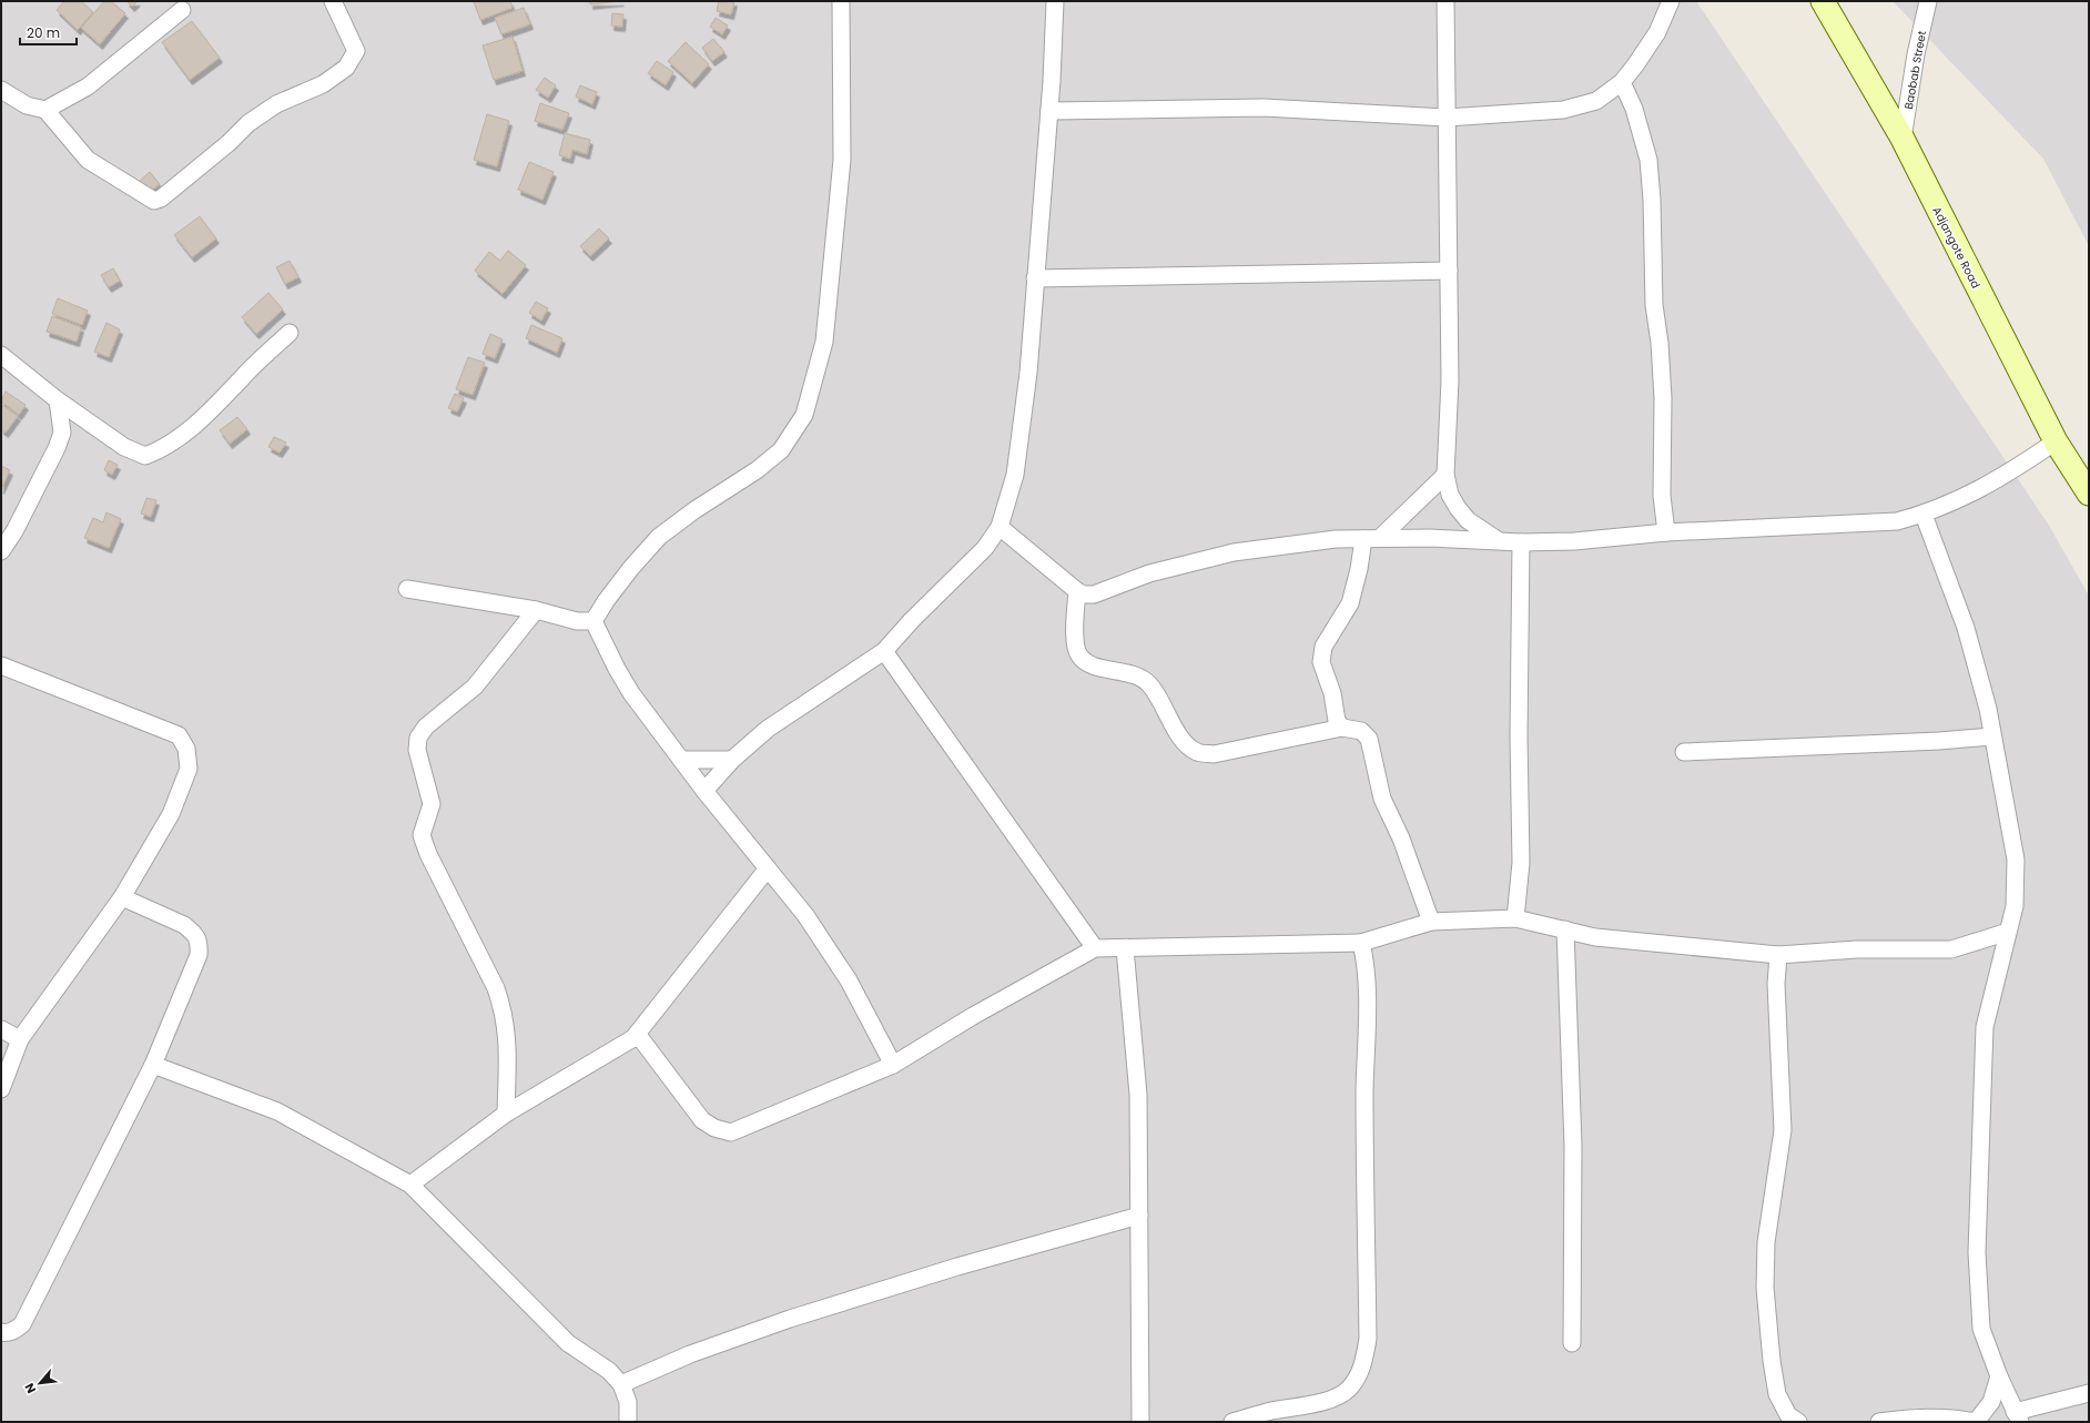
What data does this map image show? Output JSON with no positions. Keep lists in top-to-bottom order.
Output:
{
  "streets": {
    "street": ["Baobab Street", "Adjangote Road"]
  },
  "crossings": [
    ["Baobab Street", "Adjangote Road"]
  ],
  "scale_bar": "20 m",
  "north": "bottom left"
}
